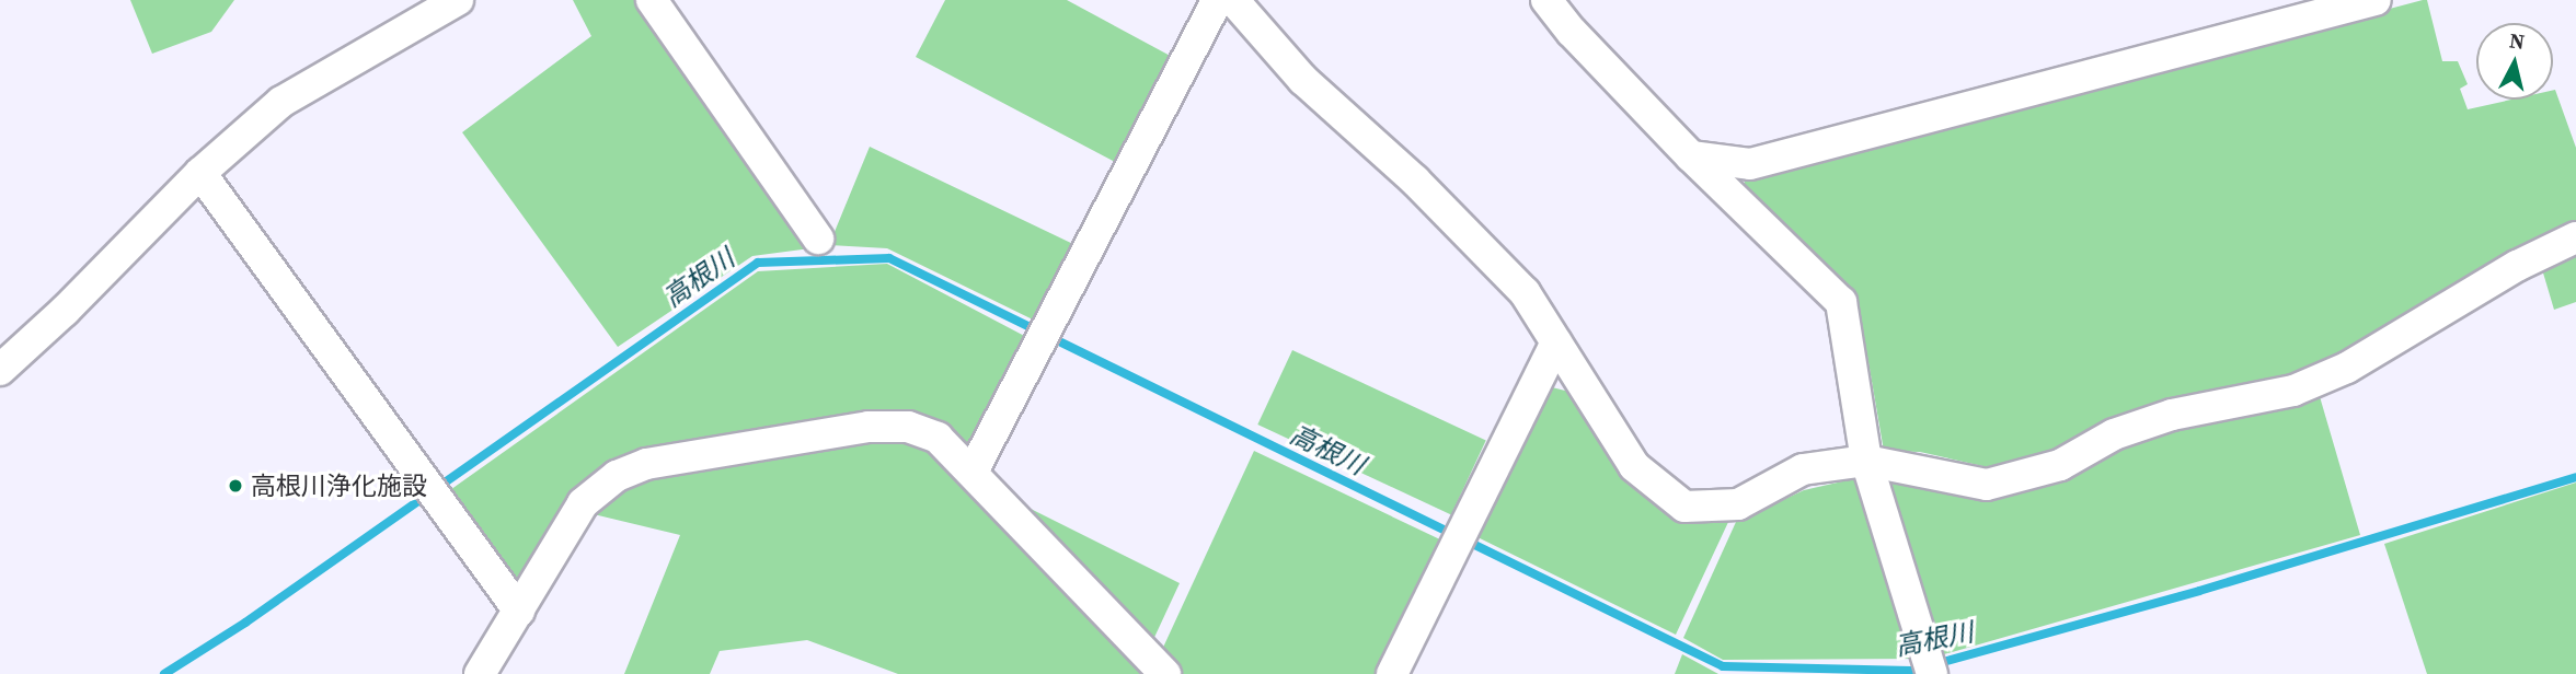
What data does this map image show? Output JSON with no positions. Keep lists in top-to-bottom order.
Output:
{
  "water": ["高根川"],
  "places": ["高根川浄化施設"],
  "north": "top"
}
